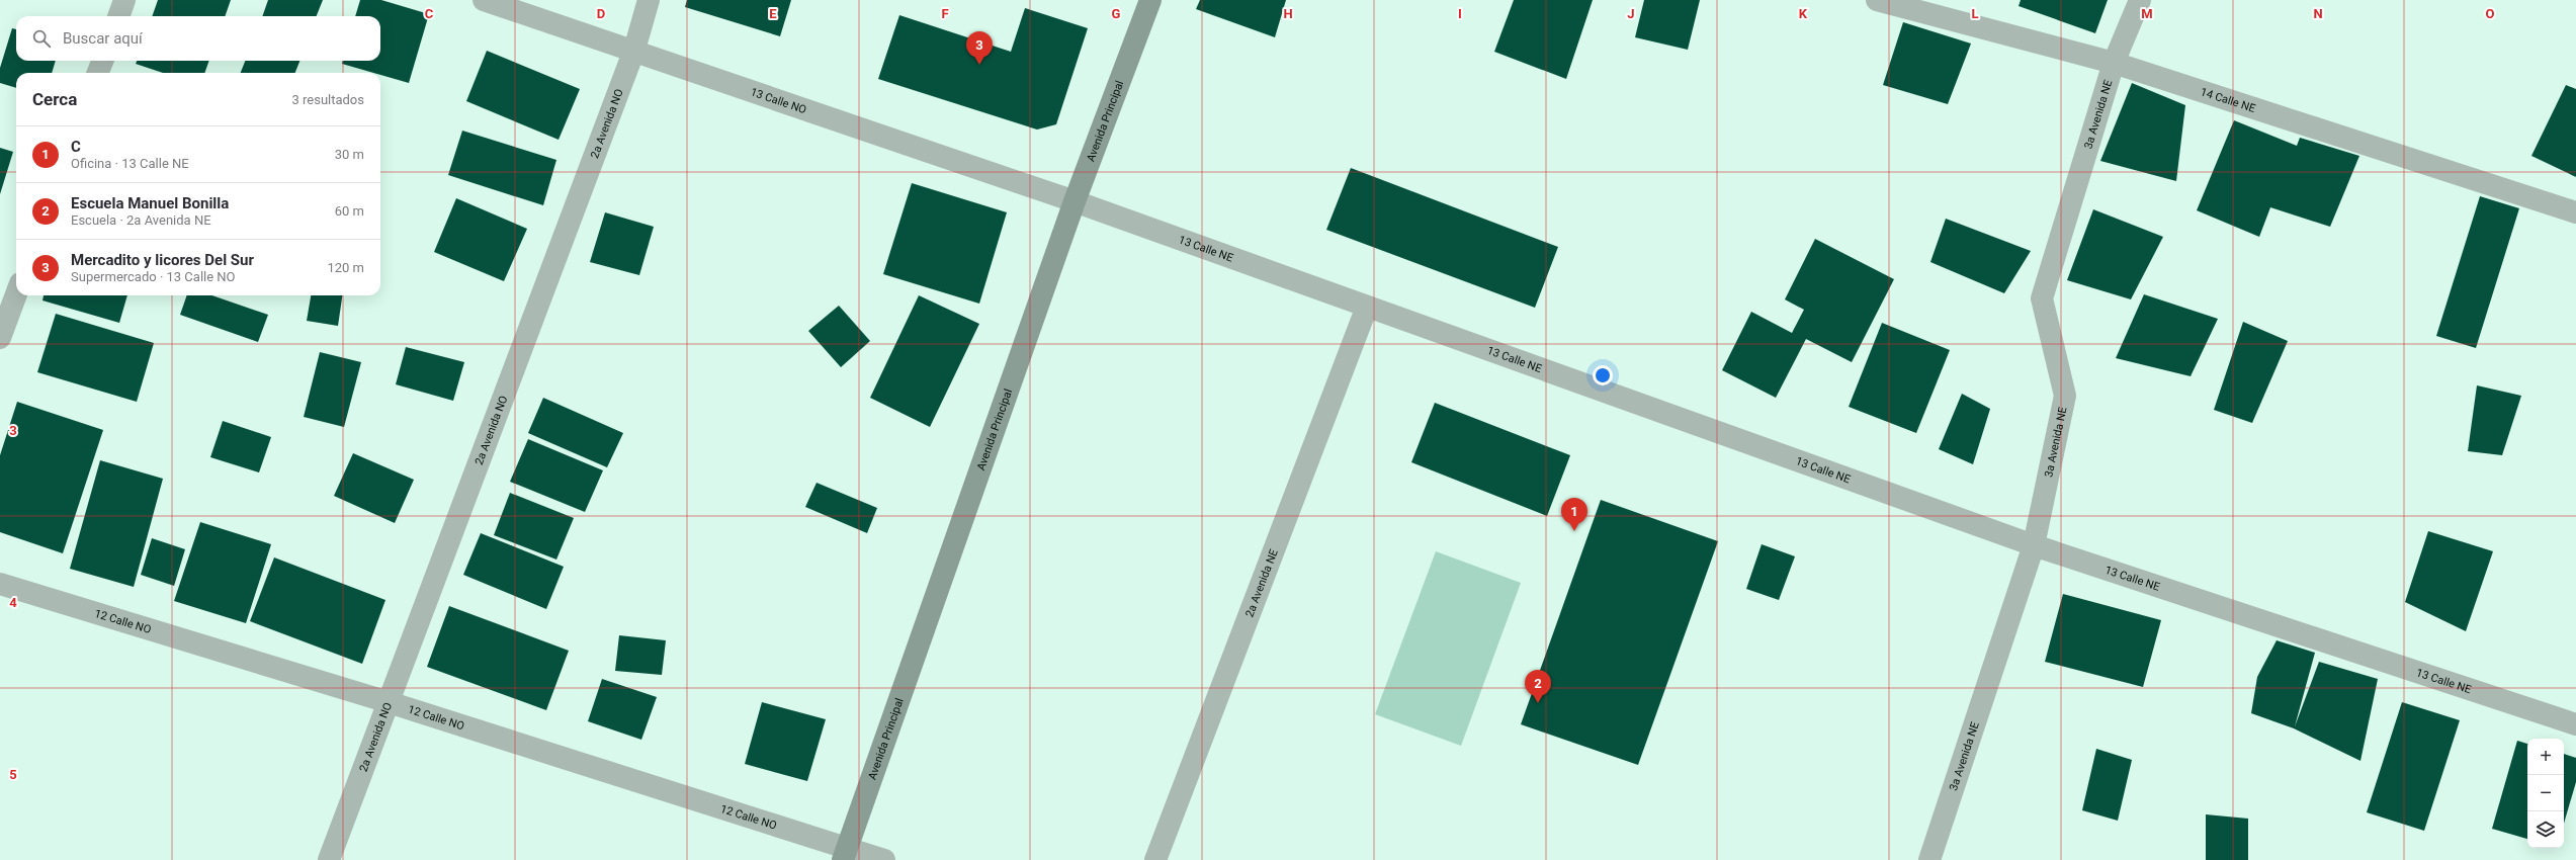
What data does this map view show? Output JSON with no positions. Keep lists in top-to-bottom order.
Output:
{
  "streets": {
    "street": [
      "13 Calle NO",
      "14 Calle NE",
      "3a Avenida NE",
      "Avenida Principal",
      "2a Avenida NO",
      "13 Calle NE",
      "2a Avenida NE",
      "12 Calle NO"
    ]
  },
  "crossings": [
    ["13 Calle NO", "Avenida Principal"],
    ["13 Calle NO", "2a Avenida NO"],
    ["13 Calle NO", "13 Calle NE"],
    ["14 Calle NE", "3a Avenida NE"],
    ["3a Avenida NE", "13 Calle NE"],
    ["Avenida Principal", "13 Calle NE"],
    ["Avenida Principal", "12 Calle NO"],
    ["2a Avenida NO", "12 Calle NO"],
    ["13 Calle NE", "2a Avenida NE"]
  ],
  "page": {
    "search": "Buscar aquí",
    "pins": ["3", "1", "2"],
    "heading": ["Cerca", "3 resultados"],
    "list": [
      {
        "mark": "1",
        "name": "C",
        "note": "Oficina · 13 Calle NE",
        "value": "30 m"
      },
      {
        "mark": "2",
        "name": "Escuela Manuel Bonilla",
        "note": "Escuela · 2a Avenida NE",
        "value": "60 m"
      },
      {
        "mark": "3",
        "name": "Mercadito y licores Del Sur",
        "note": "Supermercado · 13 Calle NO",
        "value": "120 m"
      }
    ],
    "map_buttons": ["+", "−"]
  },
  "grid": {
    "columns": [
      "C",
      "D",
      "E",
      "F",
      "G",
      "H",
      "I",
      "J",
      "K",
      "L",
      "M",
      "N",
      "O"
    ],
    "rows": ["3", "4", "5"]
  }
}
